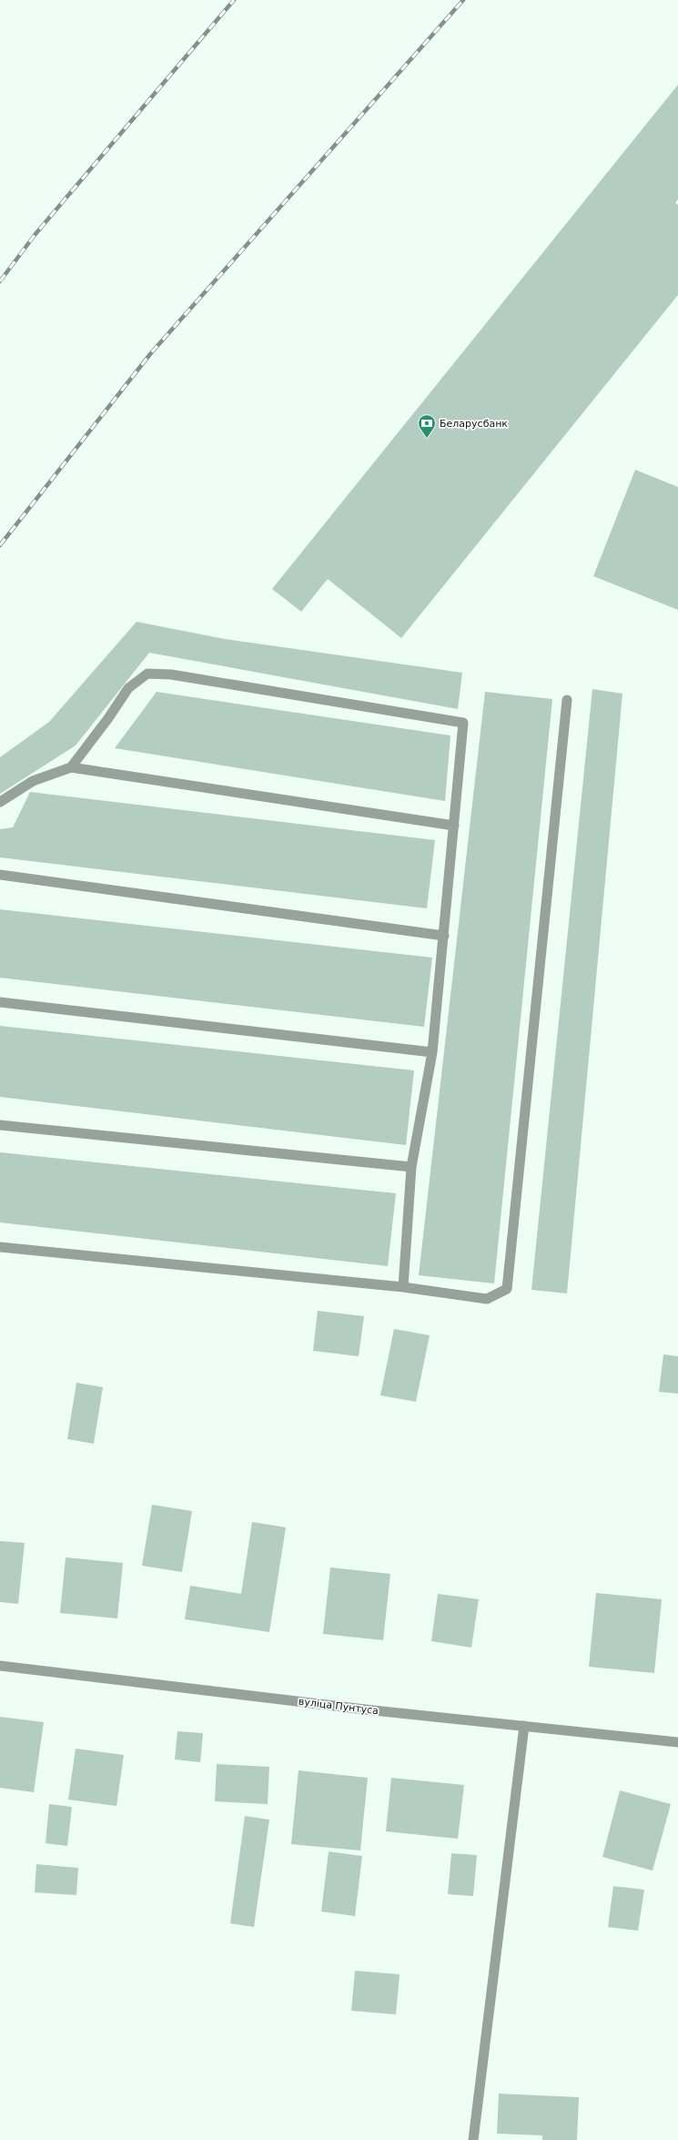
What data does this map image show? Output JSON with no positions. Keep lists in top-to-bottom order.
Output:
{
  "streets": {
    "street": ["вуліца Пунтуса"]
  },
  "places": {
    "bank": ["Беларусбанк"]
  }
}
